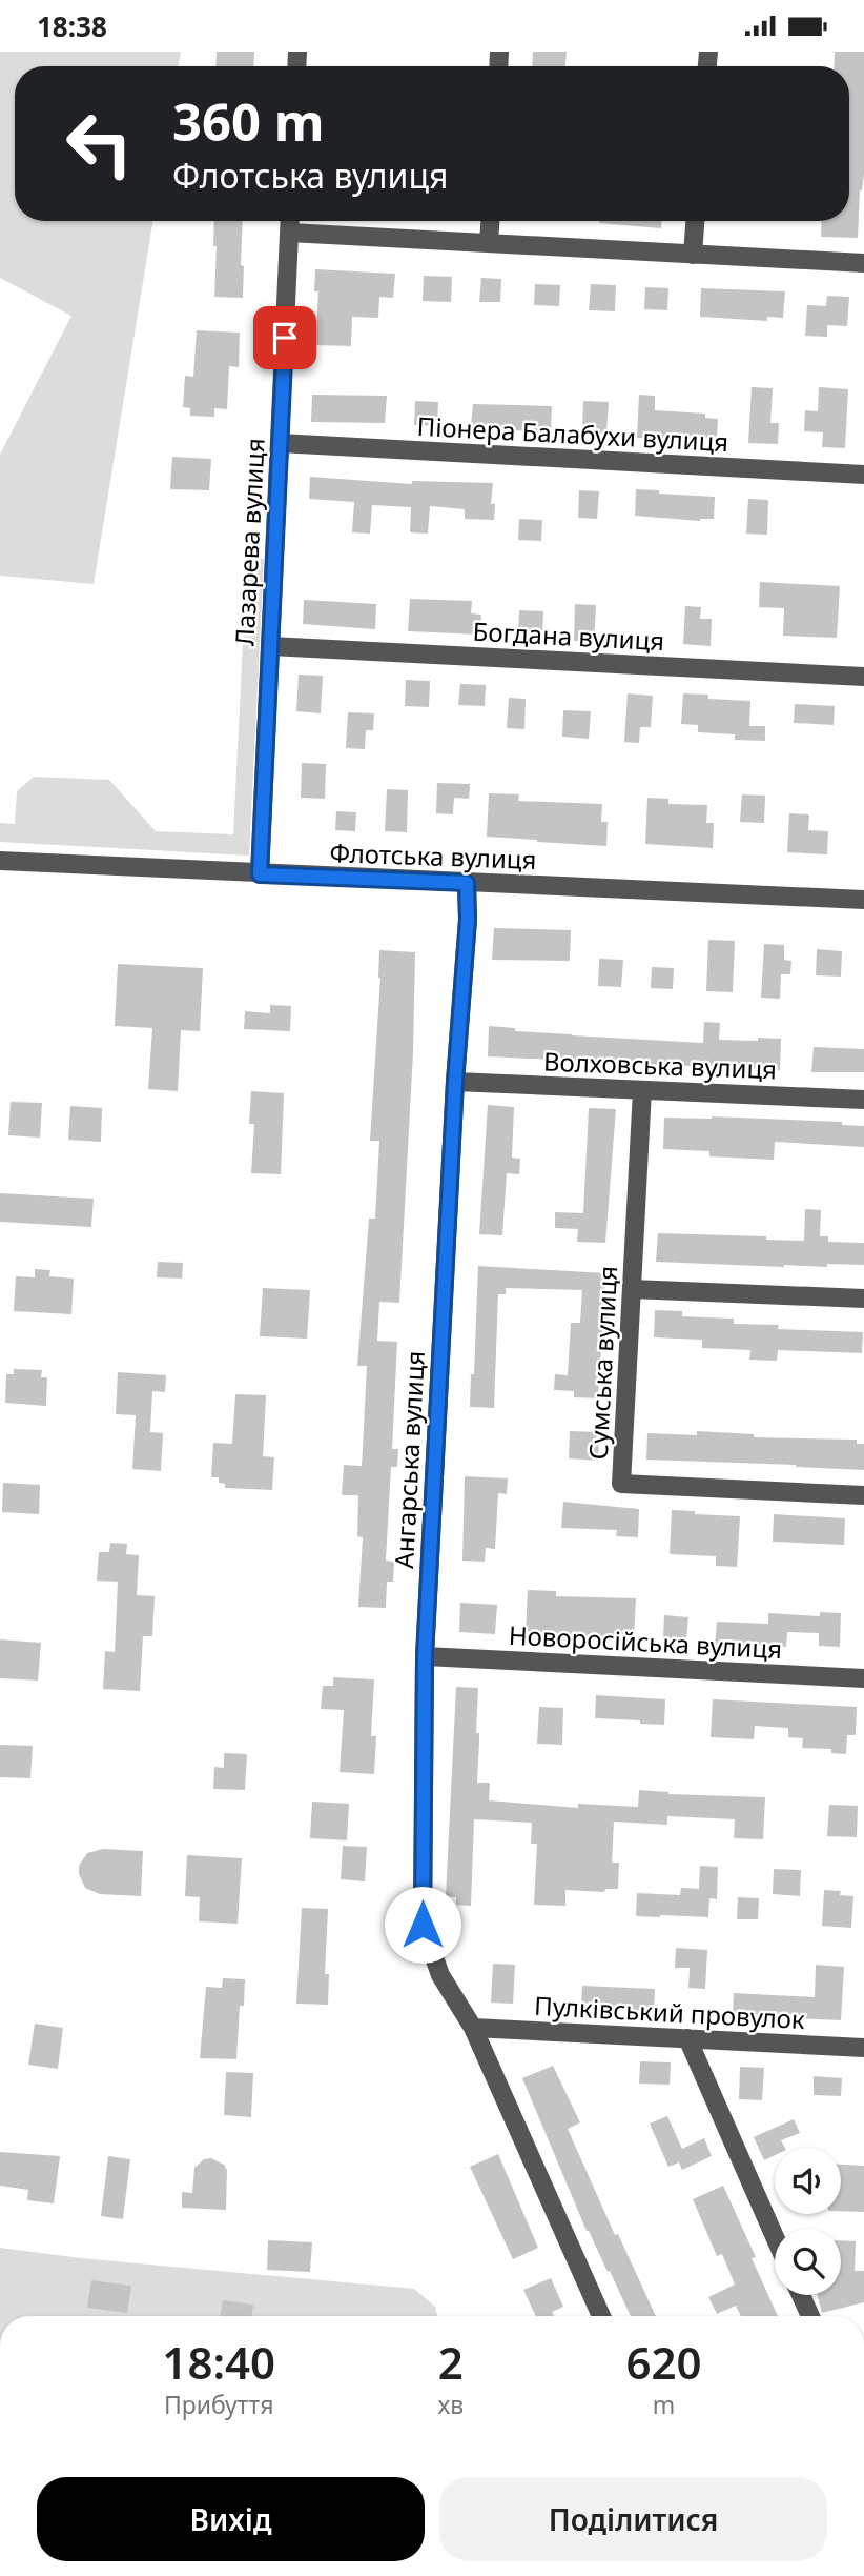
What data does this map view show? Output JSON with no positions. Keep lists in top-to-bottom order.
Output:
{
  "streets": {
    "street": [
      "Піонера Балабухи вулиця",
      "Лазарева вулиця",
      "Богдана вулиця",
      "Флотська вулиця",
      "Волховська вулиця",
      "Сумська вулиця",
      "Ангарська вулиця",
      "Новоросійська вулиця",
      "Пулківський провулок"
    ]
  },
  "crossings": [
    ["Піонера Балабухи вулиця", "Лазарева вулиця"],
    ["Лазарева вулиця", "Богдана вулиця"],
    ["Лазарева вулиця", "Флотська вулиця"],
    ["Флотська вулиця", "Ангарська вулиця"],
    ["Волховська вулиця", "Сумська вулиця"],
    ["Волховська вулиця", "Ангарська вулиця"],
    ["Ангарська вулиця", "Новоросійська вулиця"],
    ["Ангарська вулиця", "Пулківський провулок"]
  ],
  "page": {
    "status": "18:38",
    "turn": ["360 m", "Флотська вулиця"],
    "eta": [
      "18:40",
      "Прибуття",
      "2",
      "хв",
      "620",
      "m"
    ],
    "buttons": ["Вихід", "Поділитися"]
  }
}
